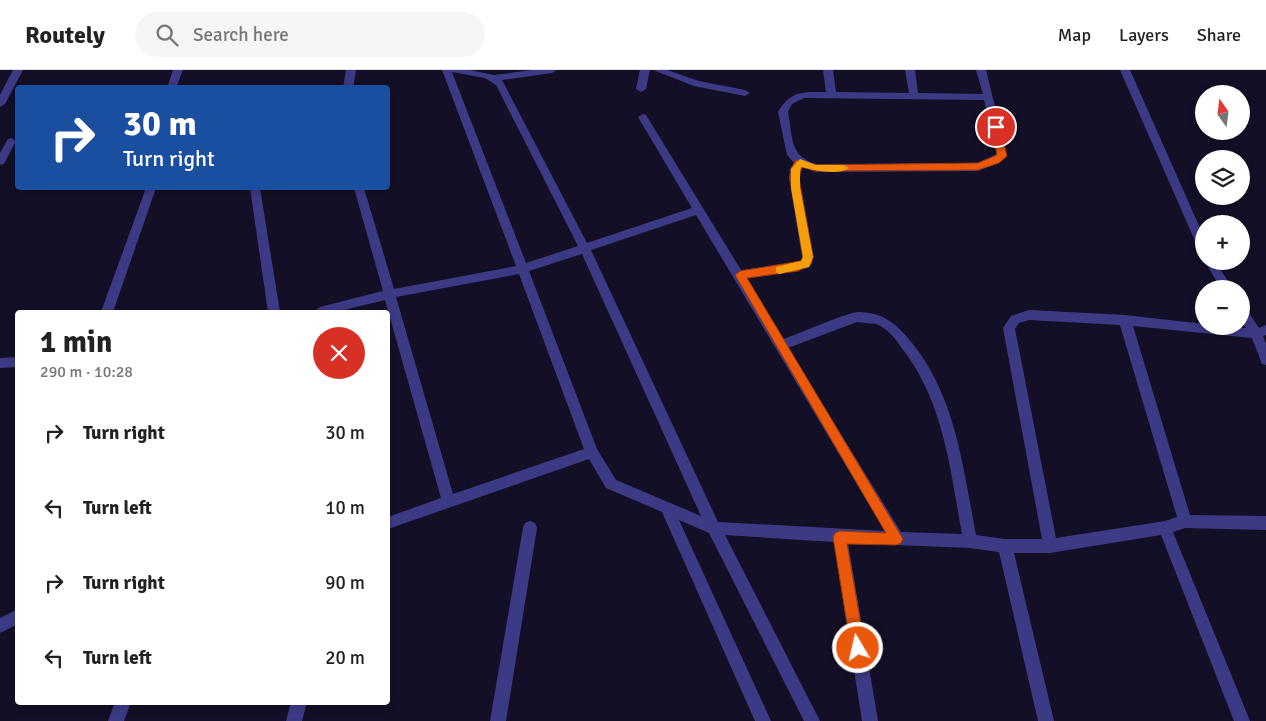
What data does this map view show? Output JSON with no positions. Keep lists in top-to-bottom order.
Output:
{
  "north": "top",
  "page": {
    "header": "Routely",
    "search": "Search here",
    "nav": ["Map", "Layers", "Share"],
    "map_buttons": ["+", "−"],
    "turn": ["30 m", "Turn right"],
    "heading": ["1 min", "290 m · 10:28"],
    "list": [
      {
        "name": "Turn right",
        "value": "30 m"
      },
      {
        "name": "Turn left",
        "value": "10 m"
      },
      {
        "name": "Turn right",
        "value": "90 m"
      },
      {
        "name": "Turn left",
        "value": "20 m"
      }
    ]
  }
}
